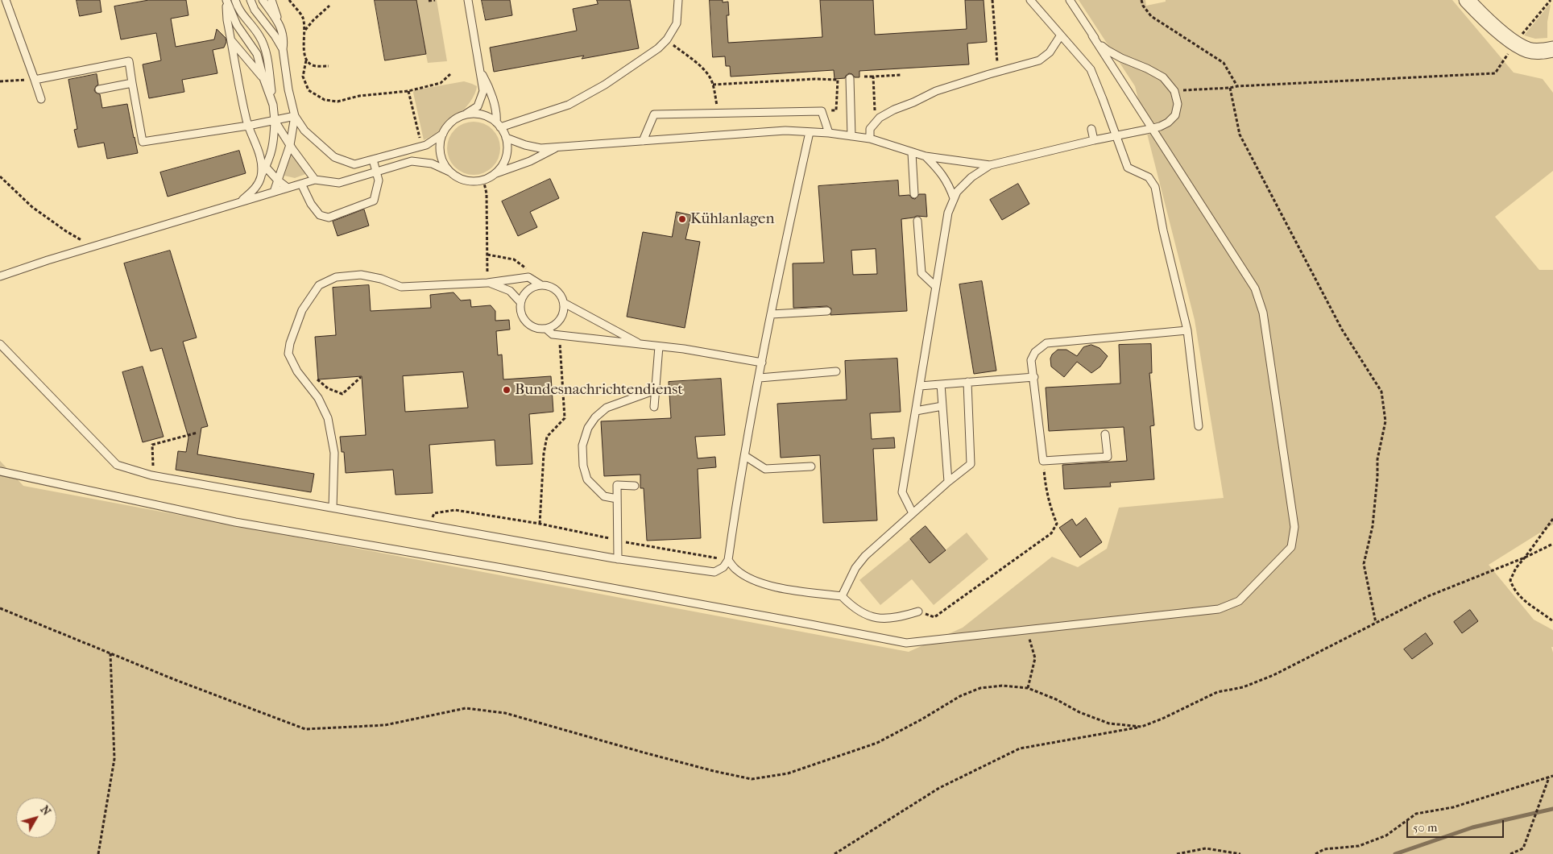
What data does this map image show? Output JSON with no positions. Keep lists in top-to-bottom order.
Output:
{
  "places": ["Kühlanlagen", "Bundesnachrichtendienst"],
  "scale_bar": "50 m",
  "north": "top right"
}
